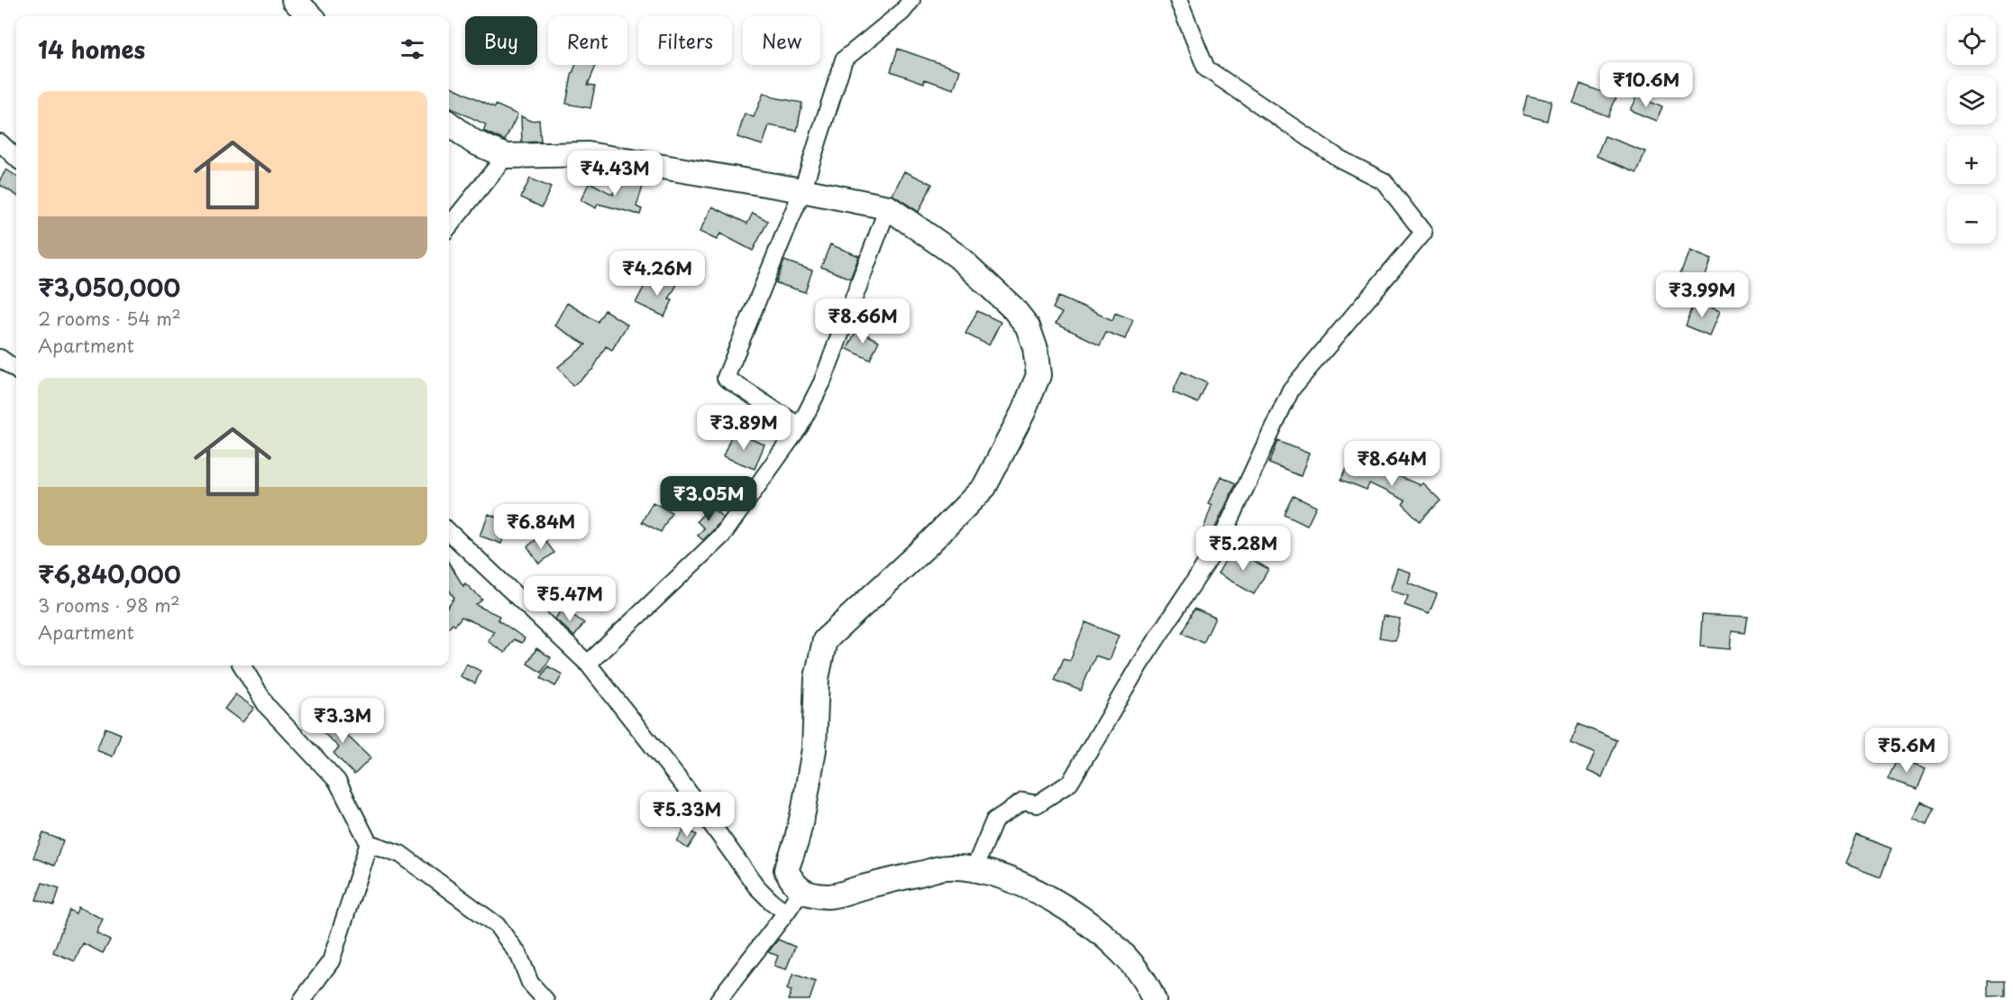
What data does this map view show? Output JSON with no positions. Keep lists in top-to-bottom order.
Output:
{
  "page": {
    "map_buttons": ["+", "−"],
    "chip": [
      "Buy",
      "Rent",
      "Filters",
      "New"
    ],
    "heading": "14 homes",
    "price": [
      "₹10.6M",
      "₹4.43M",
      "₹4.26M",
      "₹3.99M",
      "₹8.66M",
      "₹3.89M",
      "₹8.64M",
      "₹3.05M",
      "₹6.84M",
      "₹5.28M",
      "₹5.47M",
      "₹3.3M",
      "₹5.6M",
      "₹5.33M"
    ],
    "list": [
      {
        "name": "₹3,050,000",
        "note": "2 rooms · 54 m² · Apartment"
      },
      {
        "name": "₹6,840,000",
        "note": "3 rooms · 98 m² · Apartment"
      }
    ]
  }
}
